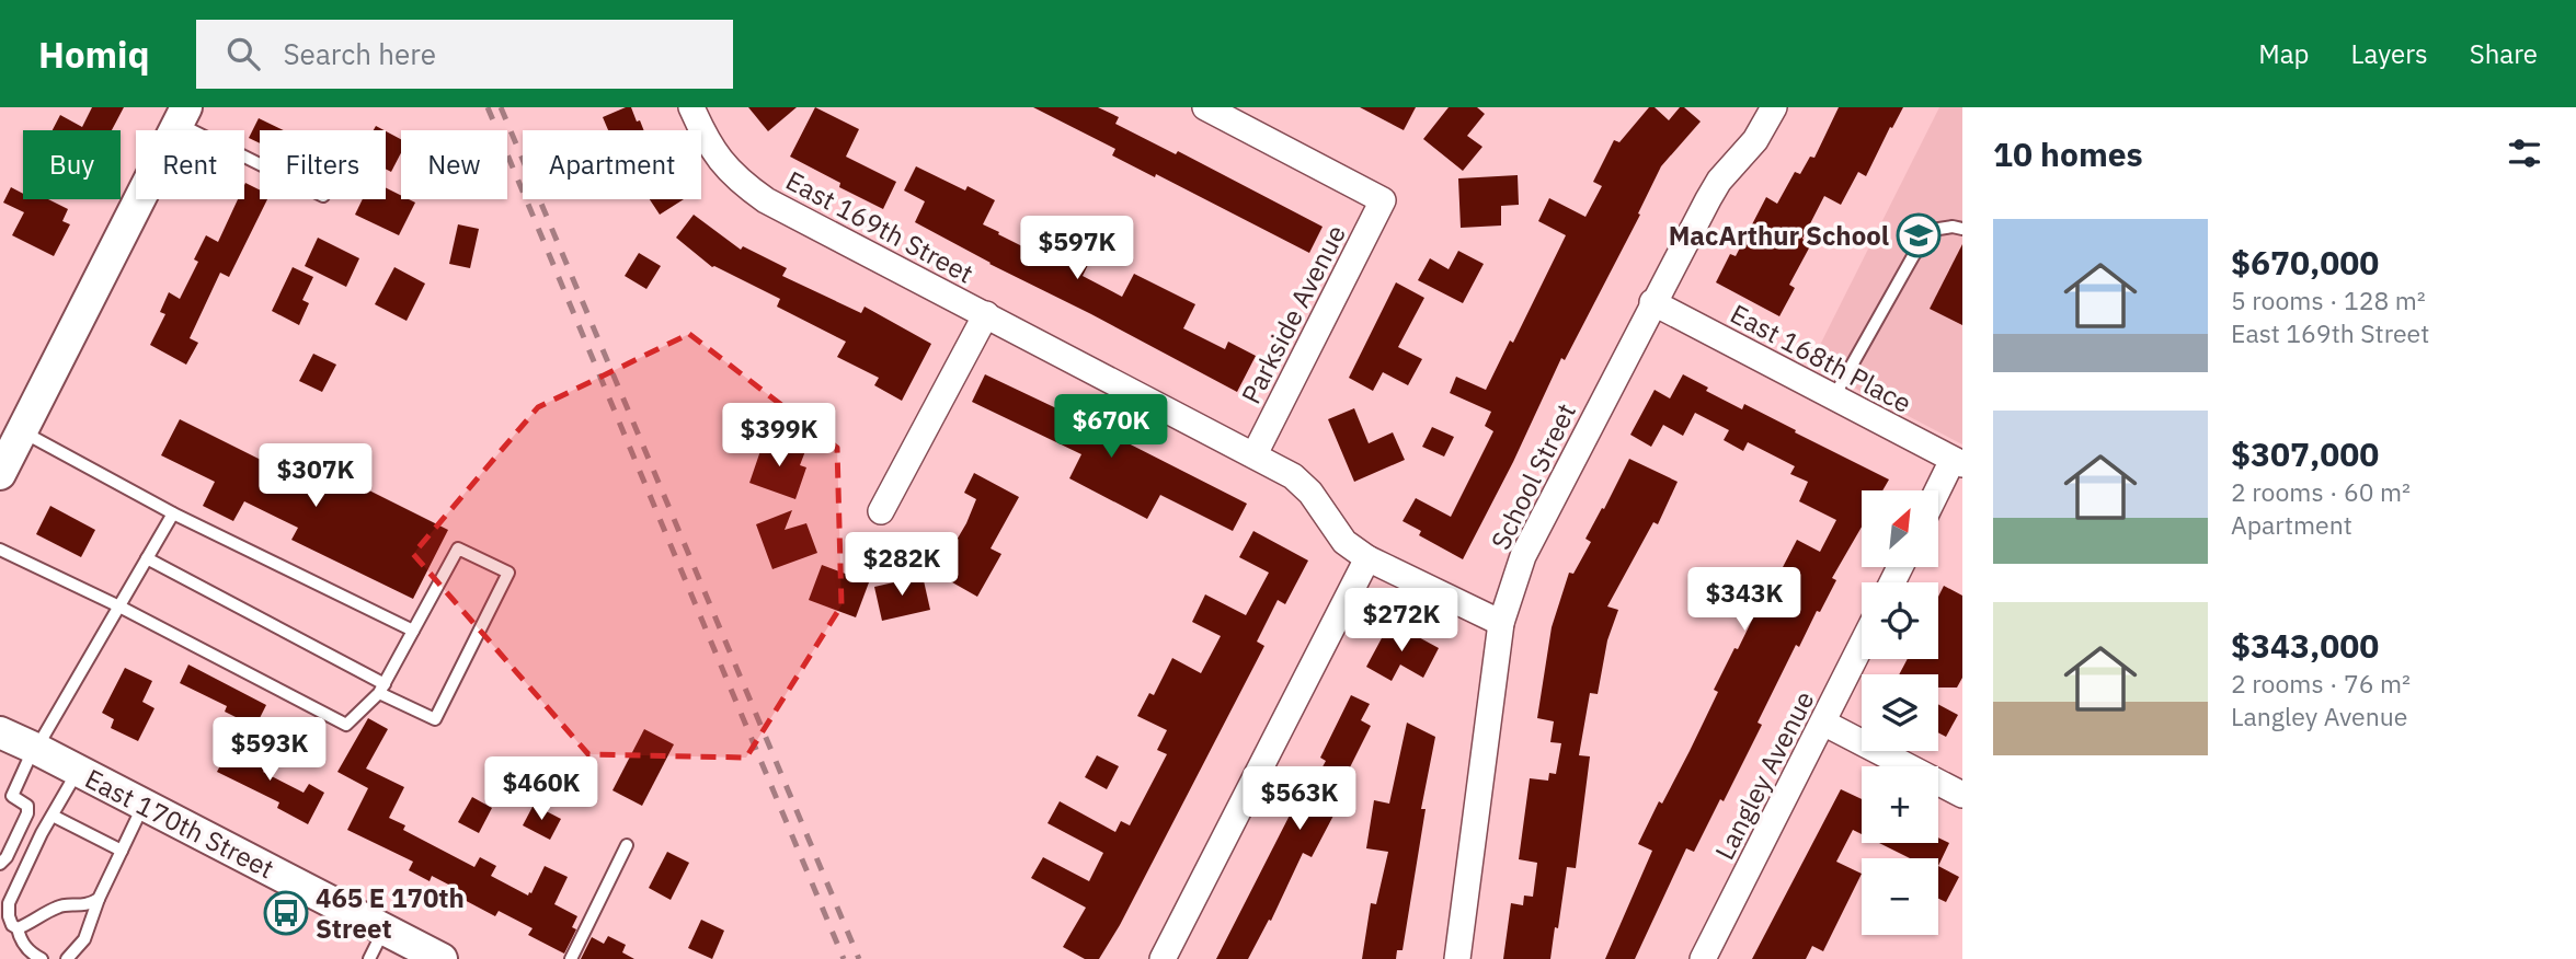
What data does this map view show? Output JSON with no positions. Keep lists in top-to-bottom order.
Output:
{
  "streets": {
    "street": [
      "East 169th Street",
      "Parkside Avenue",
      "East 168th Place",
      "School Street",
      "Langley Avenue",
      "East 170th Street"
    ]
  },
  "crossings": [
    ["East 169th Street", "Parkside Avenue"],
    ["East 169th Street", "School Street"],
    ["East 168th Place", "School Street"]
  ],
  "places": {
    "school or university": ["MacArthur School"],
    "bus stop": ["465 E 170th Street"]
  },
  "north": "top right",
  "page": {
    "header": "Homiq",
    "search": "Search here",
    "nav": ["Map", "Layers", "Share"],
    "heading": "10 homes",
    "chip": [
      "Buy",
      "Rent",
      "Filters",
      "New",
      "Apartment"
    ],
    "list": [
      {
        "name": "$670,000",
        "note": "5 rooms · 128 m² · East 169th Street"
      },
      {
        "name": "$307,000",
        "note": "2 rooms · 60 m² · Apartment"
      },
      {
        "name": "$343,000",
        "note": "2 rooms · 76 m² · Langley Avenue"
      }
    ],
    "price": [
      "$597K",
      "$670K",
      "$399K",
      "$307K",
      "$282K",
      "$343K",
      "$272K",
      "$593K",
      "$460K",
      "$563K"
    ],
    "map_buttons": ["+", "−"]
  }
}
